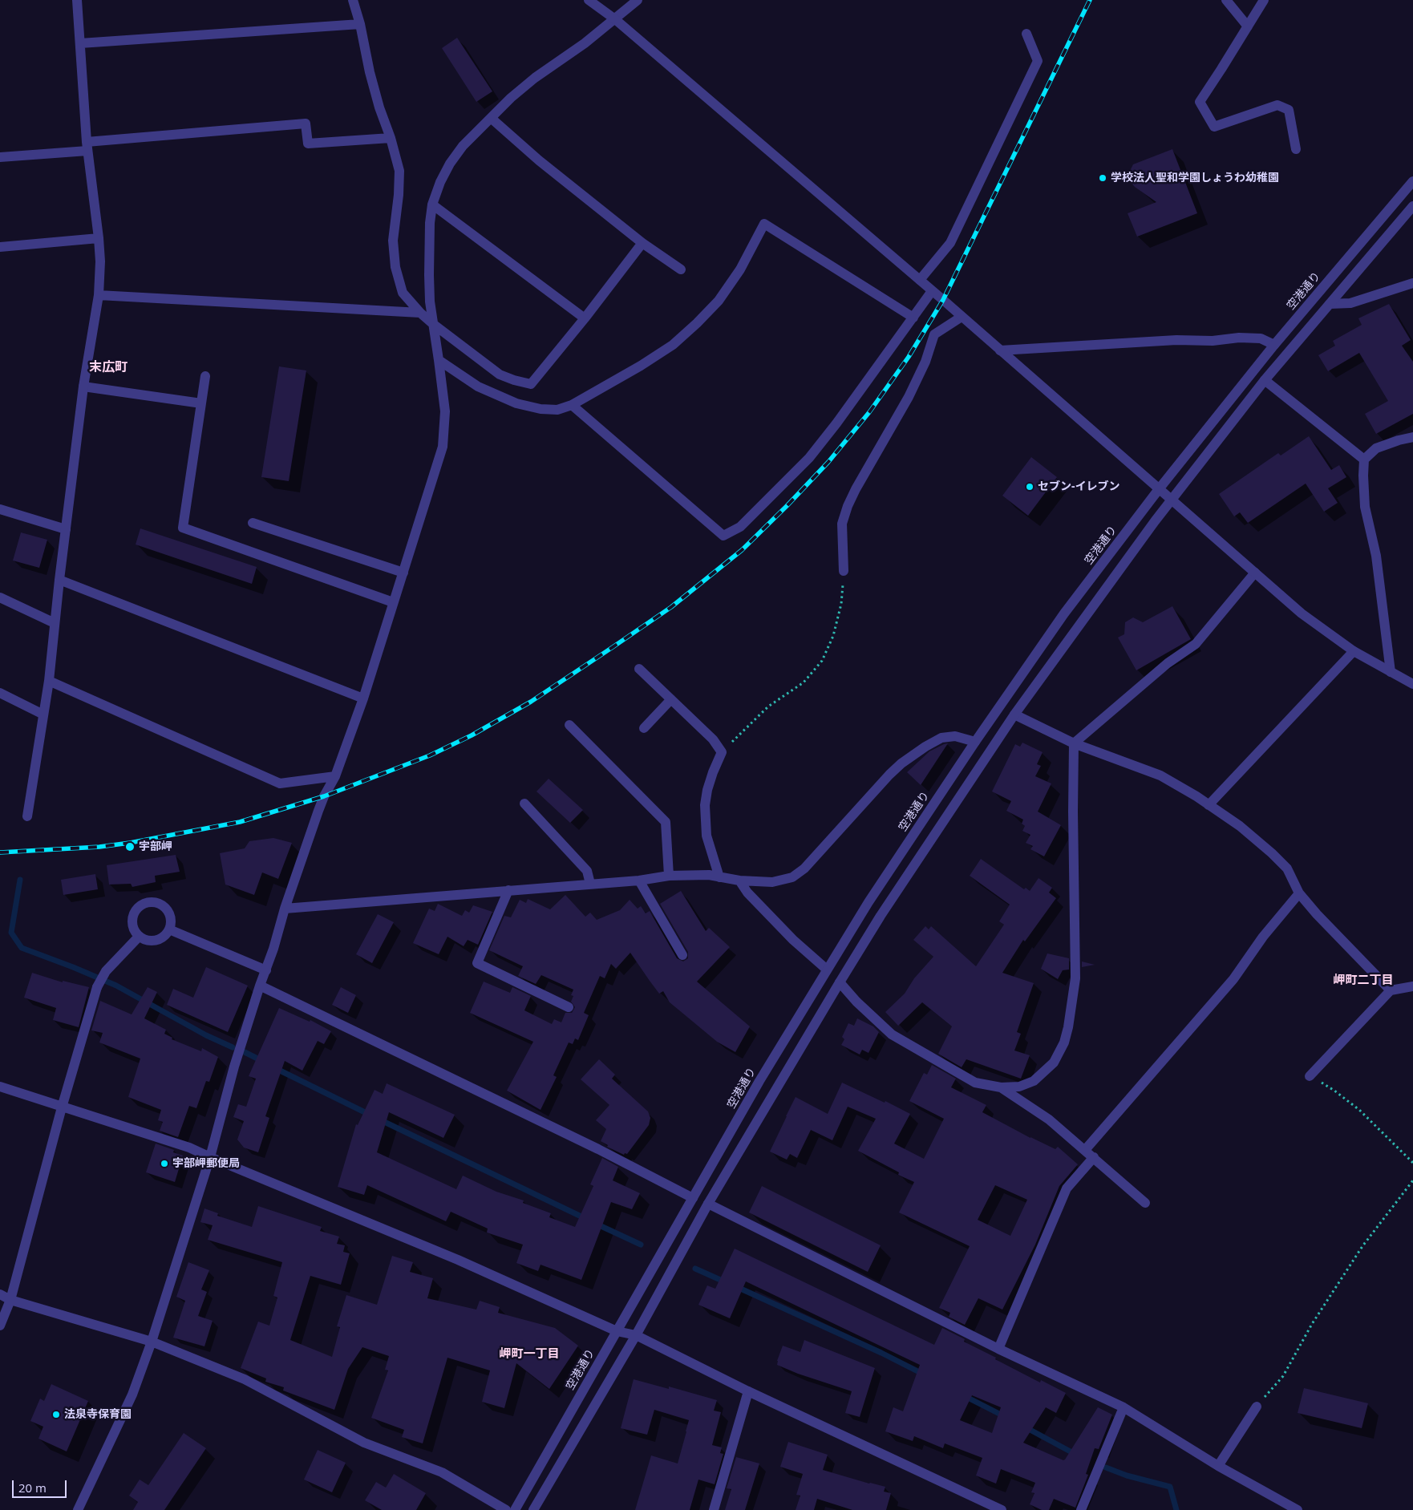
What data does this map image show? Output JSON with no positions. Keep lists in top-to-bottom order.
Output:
{
  "streets": {
    "street": ["空港通り"]
  },
  "districts": ["末広町", "岬町二丁目", "岬町一丁目"],
  "places": [
    "学校法人聖和学園しょうわ幼稚園",
    "セブン-イレブン",
    "宇部岬",
    "宇部岬郵便局",
    "法泉寺保育園"
  ],
  "scale_bar": "20 m"
}
